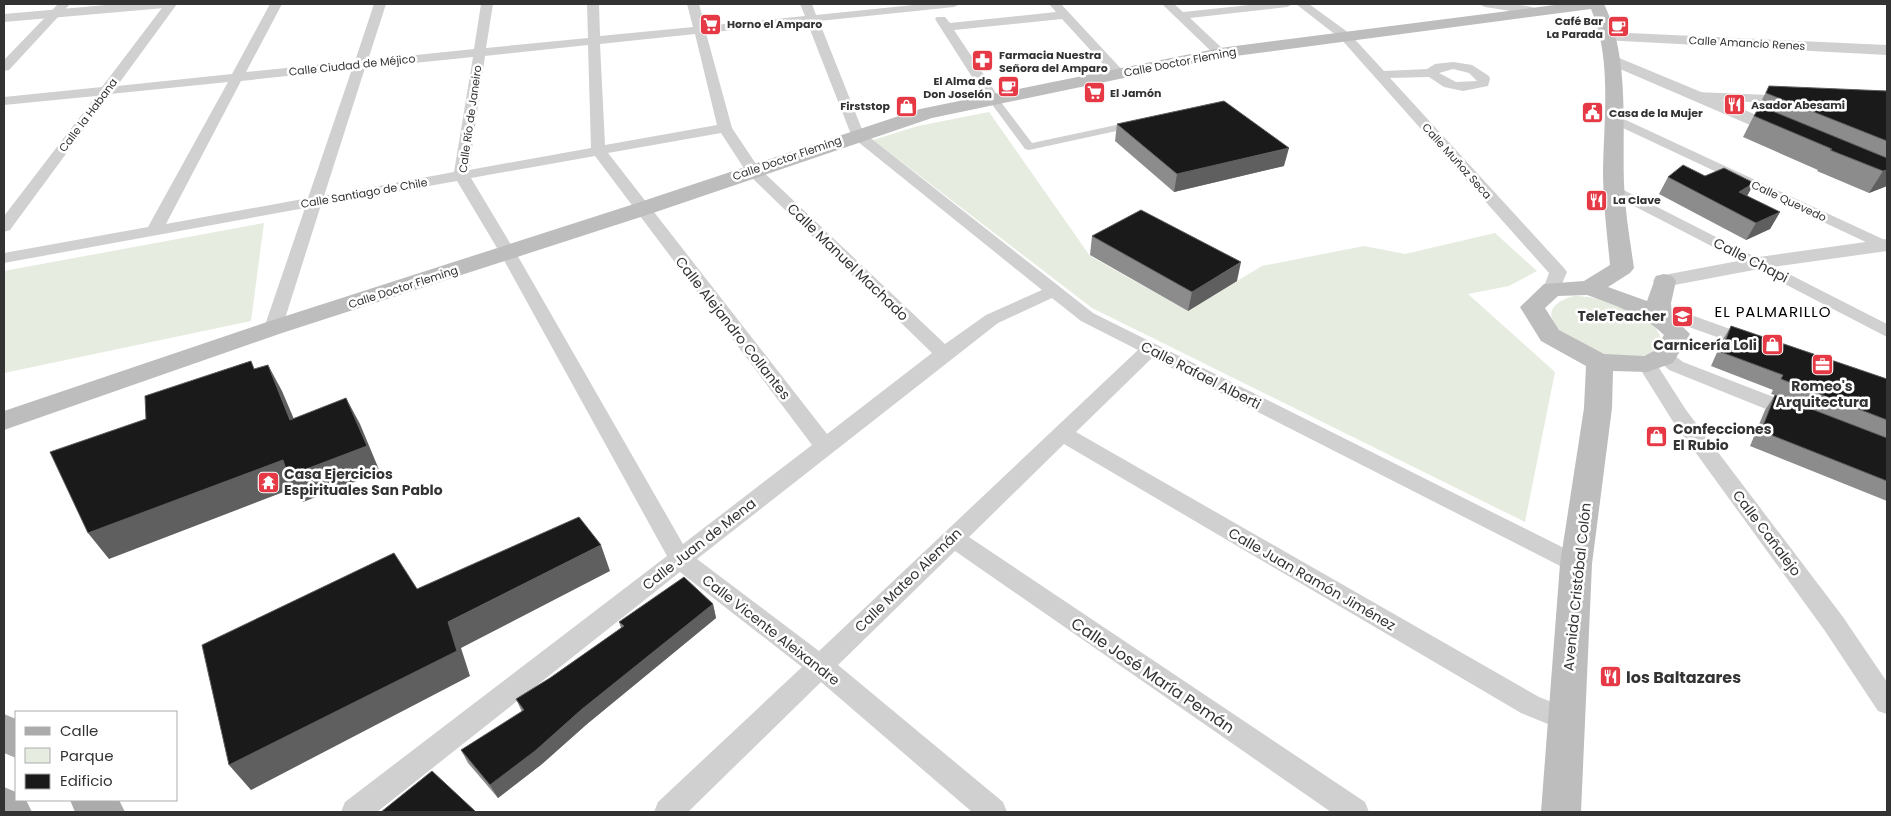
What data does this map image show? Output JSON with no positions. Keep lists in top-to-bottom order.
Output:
{
  "streets": {
    "main road": ["Calle Doctor Fleming", "Avenida Cristóbal Colón"],
    "street": [
      "Calle Amancio Renes",
      "Calle Ciudad de Méjico",
      "Calle la Habana",
      "Calle Río de Janeiro",
      "Calle Muñoz Seca",
      "Calle Santiago de Chile",
      "Calle Quevedo",
      "Calle Chapi",
      "Calle Manuel Machado",
      "Calle Alejandro Collantes",
      "Calle Rafael Alberti",
      "Calle Cañalejo",
      "Calle Juan de Mena",
      "Calle Juan Ramón Jiménez",
      "Calle Mateo Alemán",
      "Calle Vicente Aleixandre",
      "Calle José María Pemán"
    ]
  },
  "crossings": [
    ["Calle Doctor Fleming", "Calle Río de Janeiro"],
    ["Calle Doctor Fleming", "Calle Muñoz Seca"],
    ["Calle Doctor Fleming", "Calle Manuel Machado"],
    ["Calle Doctor Fleming", "Calle Alejandro Collantes"],
    ["Calle Doctor Fleming", "Calle Rafael Alberti"],
    ["Calle Doctor Fleming", "Calle Vicente Aleixandre"],
    ["Calle Ciudad de Méjico", "Calle la Habana"],
    ["Calle Ciudad de Méjico", "Calle Río de Janeiro"],
    ["Calle Ciudad de Méjico", "Calle Manuel Machado"],
    ["Calle Río de Janeiro", "Calle Santiago de Chile"],
    ["Calle Río de Janeiro", "Calle Vicente Aleixandre"],
    ["Calle Santiago de Chile", "Calle Manuel Machado"],
    ["Calle Santiago de Chile", "Calle Alejandro Collantes"],
    ["Calle Quevedo", "Calle Chapi"],
    ["Calle Manuel Machado", "Calle Juan de Mena"],
    ["Calle Alejandro Collantes", "Calle Juan de Mena"],
    ["Calle Rafael Alberti", "Calle Juan de Mena"],
    ["Calle Rafael Alberti", "Calle Mateo Alemán"],
    ["Calle Rafael Alberti", "Avenida Cristóbal Colón"],
    ["Calle Juan de Mena", "Calle Vicente Aleixandre"],
    ["Calle Juan Ramón Jiménez", "Calle Mateo Alemán"],
    ["Calle Juan Ramón Jiménez", "Avenida Cristóbal Colón"],
    ["Calle Mateo Alemán", "Calle Vicente Aleixandre"],
    ["Calle Mateo Alemán", "Calle José María Pemán"]
  ],
  "districts": ["EL PALMARILLO"],
  "places": {
    "supermarket": ["Horno el Amparo", "El Jamón"],
    "cafe": ["Café Bar La Parada", "El Alma de Don Joselón"],
    "pharmacy": ["Farmacia Nuestra Señora del Amparo"],
    "restaurant": ["Asador Abesami", "La Clave", "los Baltazares"],
    "shop": ["Firststop", "Carnicería Loli", "Confecciones El Rubio"],
    "public building": ["Casa de la Mujer"],
    "school or university": ["TeleTeacher"],
    "office": ["Romeo's Arquitectura"],
    "temple": ["Casa Ejercicios Espirituales San Pablo"]
  },
  "legend": ["Calle", "Parque", "Edificio"]
}
